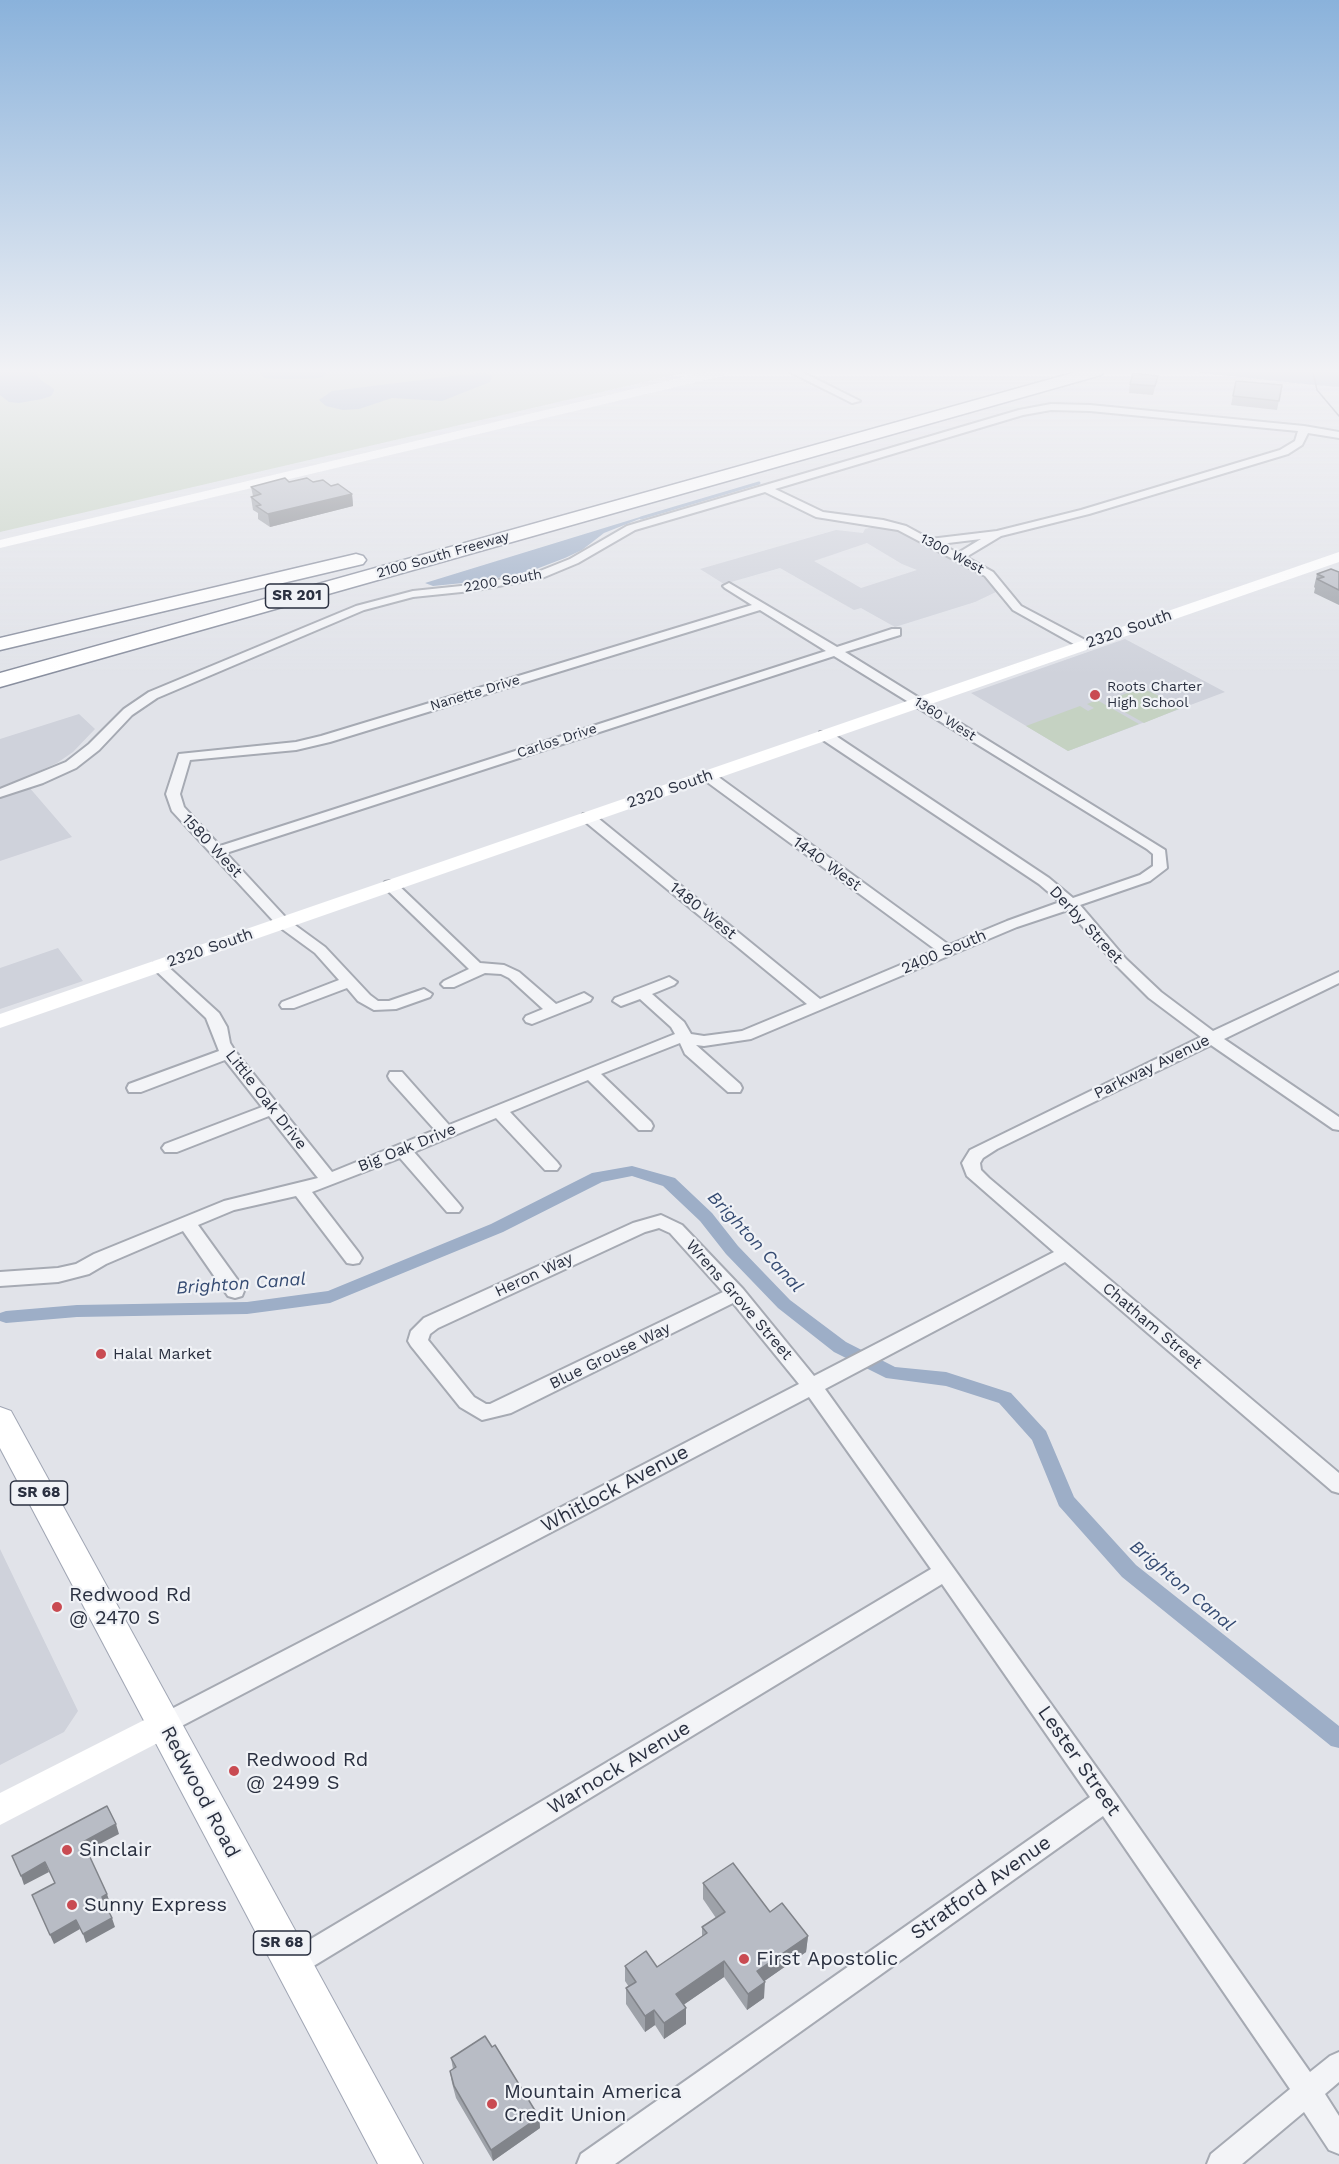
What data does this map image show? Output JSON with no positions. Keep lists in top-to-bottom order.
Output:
{
  "streets": {
    "highway": ["2100 South Freeway", "SR 201"],
    "main road": ["SR 68", "Redwood Road"],
    "street": [
      "1300 West",
      "2200 South",
      "2320 South",
      "Nanette Drive",
      "1360 West",
      "Carlos Drive",
      "1580 West",
      "1440 West",
      "1480 West",
      "Derby Street",
      "2400 South",
      "Parkway Avenue",
      "Little Oak Drive",
      "Big Oak Drive",
      "Heron Way",
      "Wrens Grove Street",
      "Chatham Street",
      "Blue Grouse Way",
      "Whitlock Avenue",
      "Lester Street",
      "Warnock Avenue",
      "Stratford Avenue"
    ]
  },
  "crossings": [
    ["1300 West", "2200 South"],
    ["1300 West", "2320 South"],
    ["2320 South", "1360 West"],
    ["2320 South", "1580 West"],
    ["2320 South", "1440 West"],
    ["2320 South", "1480 West"],
    ["2320 South", "Derby Street"],
    ["2320 South", "Little Oak Drive"],
    ["Nanette Drive", "1360 West"],
    ["Nanette Drive", "1580 West"],
    ["1360 West", "Carlos Drive"],
    ["1360 West", "2400 South"],
    ["Carlos Drive", "1580 West"],
    ["1440 West", "2400 South"],
    ["1480 West", "2400 South"],
    ["Derby Street", "2400 South"],
    ["Derby Street", "Parkway Avenue"],
    ["2400 South", "Big Oak Drive"],
    ["Parkway Avenue", "Chatham Street"],
    ["Little Oak Drive", "Big Oak Drive"],
    ["Heron Way", "Wrens Grove Street"],
    ["Heron Way", "Blue Grouse Way"],
    ["Wrens Grove Street", "Blue Grouse Way"],
    ["Wrens Grove Street", "Whitlock Avenue"],
    ["Wrens Grove Street", "Lester Street"],
    ["Chatham Street", "Whitlock Avenue"],
    ["Whitlock Avenue", "Lester Street"],
    ["Whitlock Avenue", "Redwood Road"],
    ["Lester Street", "Warnock Avenue"],
    ["Lester Street", "Stratford Avenue"],
    ["Warnock Avenue", "Redwood Road"]
  ],
  "water": ["Brighton Canal"],
  "places": [
    "Roots Charter High School",
    "Halal Market",
    "Redwood Rd @ 2470 S",
    "Redwood Rd @ 2499 S",
    "Sinclair",
    "Sunny Express",
    "First Apostolic",
    "Mountain America Credit Union"
  ]
}
